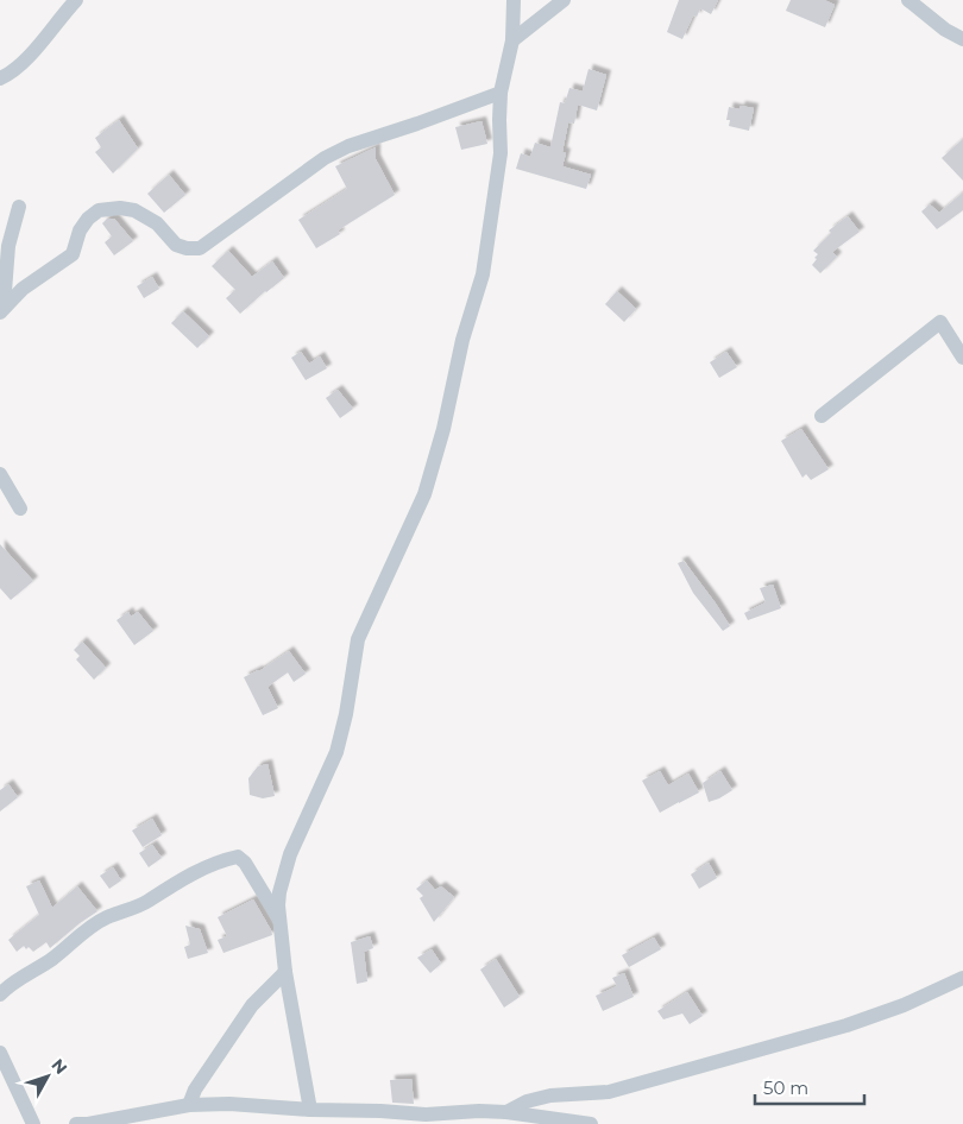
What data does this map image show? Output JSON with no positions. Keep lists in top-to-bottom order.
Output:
{
  "scale_bar": "50 m",
  "north": "top right"
}
